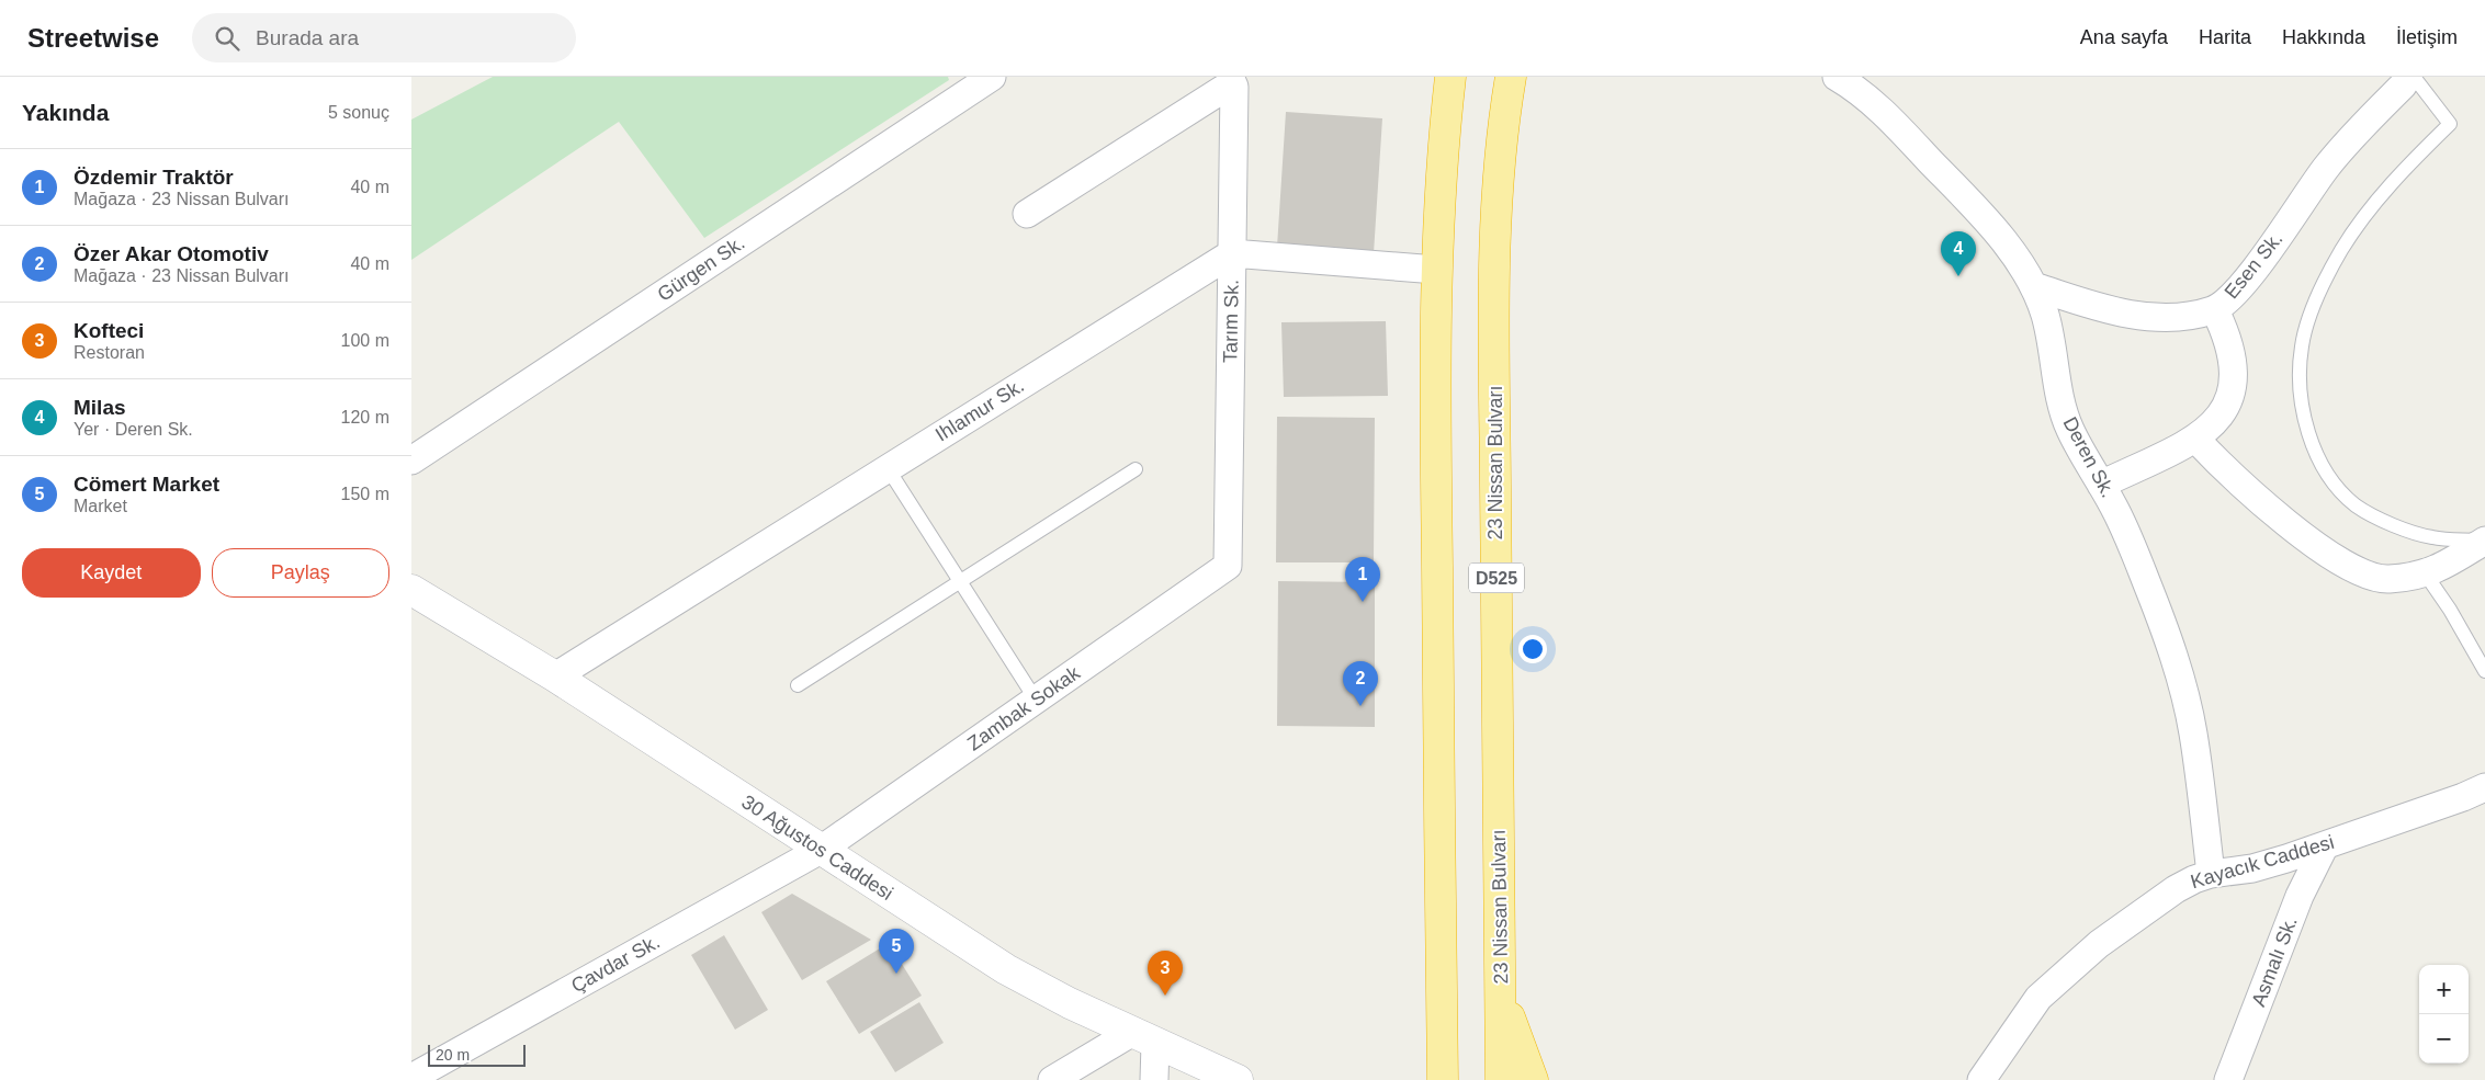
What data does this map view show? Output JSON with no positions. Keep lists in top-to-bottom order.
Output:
{
  "streets": {
    "highway": ["23 Nissan Bulvarı", "D525"],
    "street": [
      "Esen Sk.",
      "Gürgen Sk.",
      "Tarım Sk.",
      "Ihlamur Sk.",
      "Deren Sk.",
      "Zambak Sokak",
      "30 Ağustos Caddesi",
      "Kayacık Caddesi",
      "Asmalı Sk.",
      "Çavdar Sk."
    ]
  },
  "crossings": [
    ["Esen Sk.", "Deren Sk."],
    ["Tarım Sk.", "Ihlamur Sk."],
    ["Tarım Sk.", "Zambak Sokak"],
    ["Ihlamur Sk.", "30 Ağustos Caddesi"],
    ["Deren Sk.", "Kayacık Caddesi"],
    ["Zambak Sokak", "30 Ağustos Caddesi"],
    ["Zambak Sokak", "Çavdar Sk."],
    ["30 Ağustos Caddesi", "Çavdar Sk."],
    ["Kayacık Caddesi", "Asmalı Sk."]
  ],
  "scale_bar": "20 m",
  "page": {
    "header": "Streetwise",
    "search": "Burada ara",
    "nav": [
      "Ana sayfa",
      "Harita",
      "Hakkında",
      "İletişim"
    ],
    "heading": ["Yakında", "5 sonuç"],
    "list": [
      {
        "mark": "1",
        "name": "Özdemir Traktör",
        "note": "Mağaza · 23 Nissan Bulvarı",
        "value": "40 m"
      },
      {
        "mark": "2",
        "name": "Özer Akar Otomotiv",
        "note": "Mağaza · 23 Nissan Bulvarı",
        "value": "40 m"
      },
      {
        "mark": "3",
        "name": "Kofteci",
        "note": "Restoran",
        "value": "100 m"
      },
      {
        "mark": "4",
        "name": "Milas",
        "note": "Yer · Deren Sk.",
        "value": "120 m"
      },
      {
        "mark": "5",
        "name": "Cömert Market",
        "note": "Market",
        "value": "150 m"
      }
    ],
    "pins": [
      "4",
      "1",
      "2",
      "5",
      "3"
    ],
    "buttons": ["Kaydet", "Paylaş"],
    "map_buttons": ["+", "−"],
    "scale": "20 m"
  }
}
